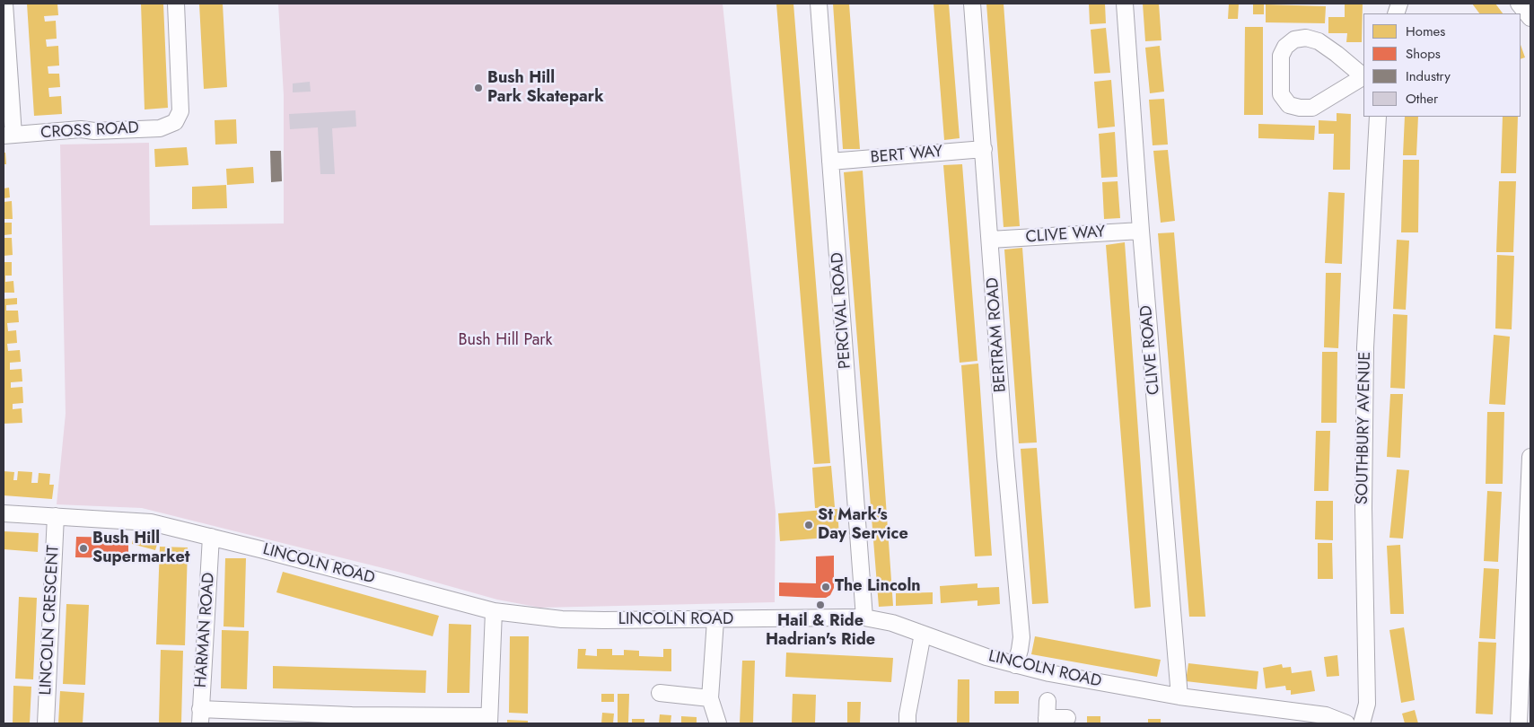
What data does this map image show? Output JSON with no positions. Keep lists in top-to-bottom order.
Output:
{
  "streets": {
    "street": [
      "CROSS ROAD",
      "BERT WAY",
      "CLIVE WAY",
      "PERCIVAL ROAD",
      "BERTRAM ROAD",
      "CLIVE ROAD",
      "SOUTHBURY AVENUE",
      "LINCOLN ROAD",
      "LINCOLN CRESCENT",
      "HARMAN ROAD"
    ]
  },
  "crossings": [
    ["BERT WAY", "PERCIVAL ROAD"],
    ["BERT WAY", "BERTRAM ROAD"],
    ["CLIVE WAY", "BERTRAM ROAD"],
    ["CLIVE WAY", "CLIVE ROAD"],
    ["PERCIVAL ROAD", "LINCOLN ROAD"],
    ["BERTRAM ROAD", "LINCOLN ROAD"],
    ["CLIVE ROAD", "LINCOLN ROAD"],
    ["LINCOLN ROAD", "LINCOLN CRESCENT"],
    ["LINCOLN ROAD", "HARMAN ROAD"]
  ],
  "parks": ["Bush Hill Park"],
  "places": [
    "Bush Hill Park Skatepark",
    "St Mark's Day Service",
    "Bush Hill Supermarket",
    "The Lincoln",
    "Hail & Ride Hadrian's Ride"
  ],
  "legend": [
    "Homes",
    "Shops",
    "Industry",
    "Other"
  ]
}
